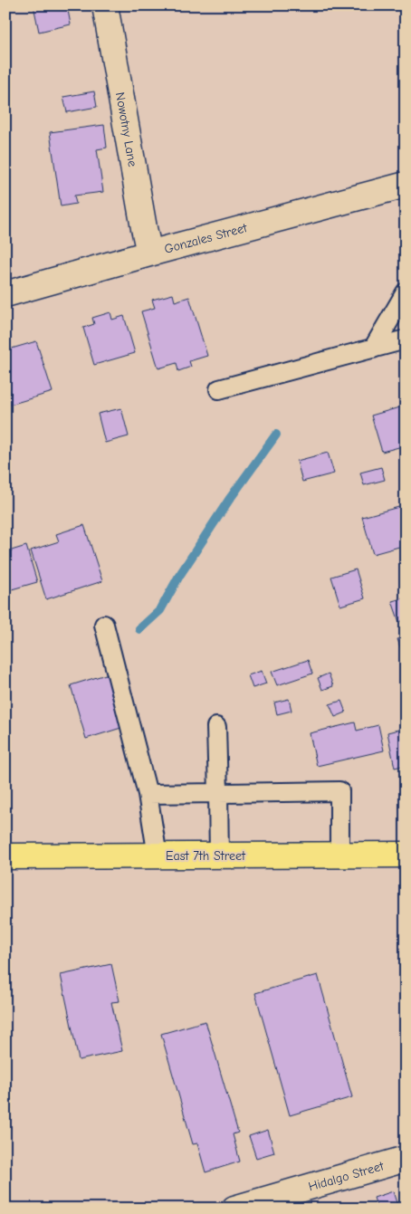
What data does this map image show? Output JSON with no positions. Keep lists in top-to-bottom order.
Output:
{
  "streets": {
    "main road": ["East 7th Street"],
    "street": ["Nowotny Lane", "Gonzales Street", "Hidalgo Street"]
  },
  "crossings": [
    ["Nowotny Lane", "Gonzales Street"]
  ]
}
